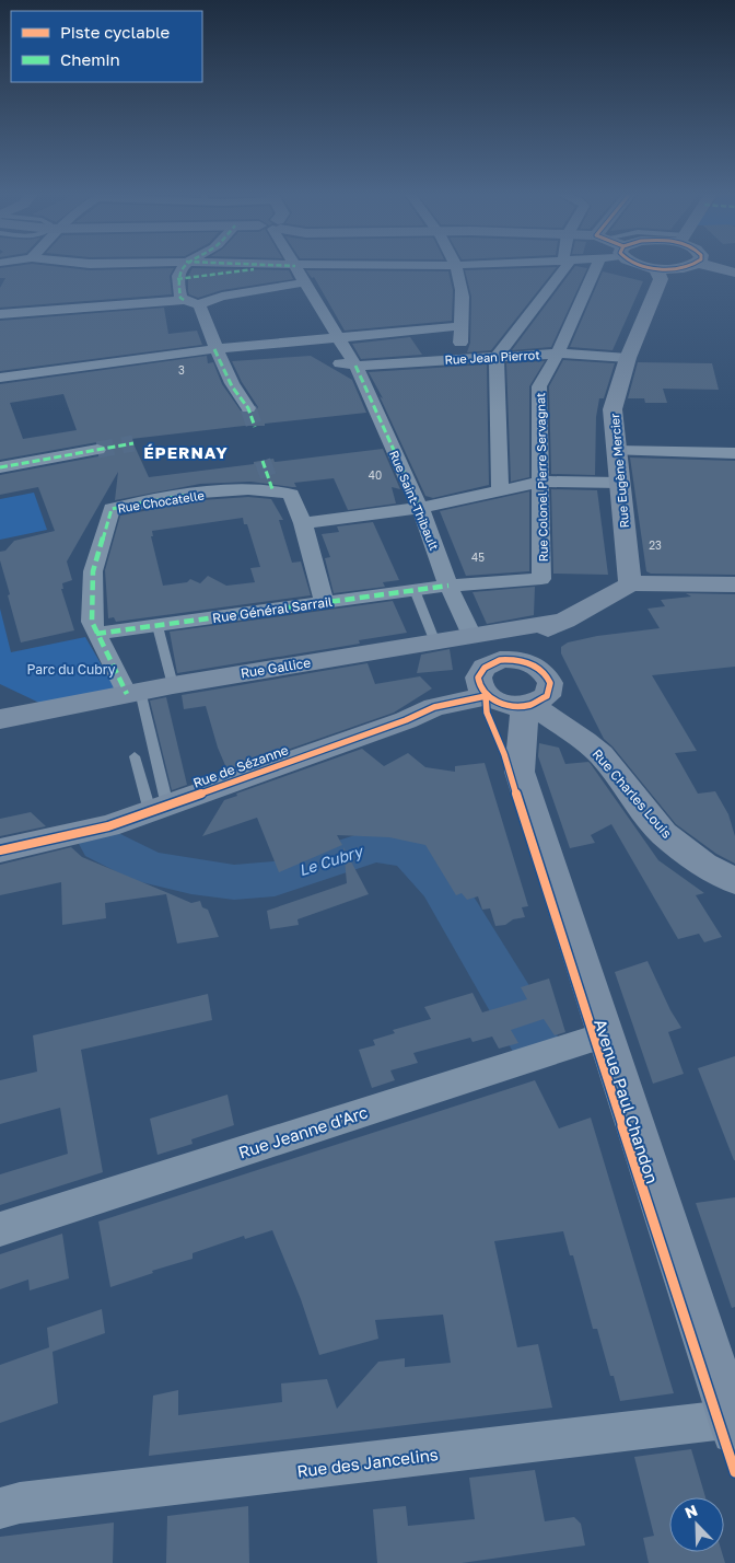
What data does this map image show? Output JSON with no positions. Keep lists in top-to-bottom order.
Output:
{
  "streets": {
    "main road": [
      "Rue Eugène Mercier",
      "Rue Gallice",
      "Rue de Sézanne",
      "Rue Charles Louis",
      "Avenue Paul Chandon"
    ],
    "street": [
      "Rue Jean Pierrot",
      "Rue Colonel Pierre Servagnat",
      "Rue Saint-Thibault",
      "Rue Chocatelle",
      "Rue Général Sarrail",
      "Rue Jeanne d'Arc",
      "Rue des Jancelins"
    ]
  },
  "crossings": [
    ["Rue Jean Pierrot", "Rue Eugène Mercier"],
    ["Rue Jean Pierrot", "Rue Colonel Pierre Servagnat"],
    ["Rue Jean Pierrot", "Rue Saint-Thibault"],
    ["Rue Colonel Pierre Servagnat", "Rue Général Sarrail"],
    ["Rue Saint-Thibault", "Rue Général Sarrail"],
    ["Rue Saint-Thibault", "Rue Gallice"],
    ["Rue Chocatelle", "Rue Général Sarrail"],
    ["Rue Chocatelle", "Rue Gallice"],
    ["Rue de Sézanne", "Rue Charles Louis"],
    ["Rue de Sézanne", "Avenue Paul Chandon"],
    ["Rue Charles Louis", "Avenue Paul Chandon"],
    ["Avenue Paul Chandon", "Rue Jeanne d'Arc"],
    ["Avenue Paul Chandon", "Rue des Jancelins"]
  ],
  "districts": ["ÉPERNAY"],
  "water": ["Le Cubry"],
  "parks": ["Parc du Cubry"],
  "house_numbers": [
    "3",
    "40",
    "23",
    "45"
  ],
  "legend": ["Piste cyclable", "Chemin"],
  "north": "top left"
}
